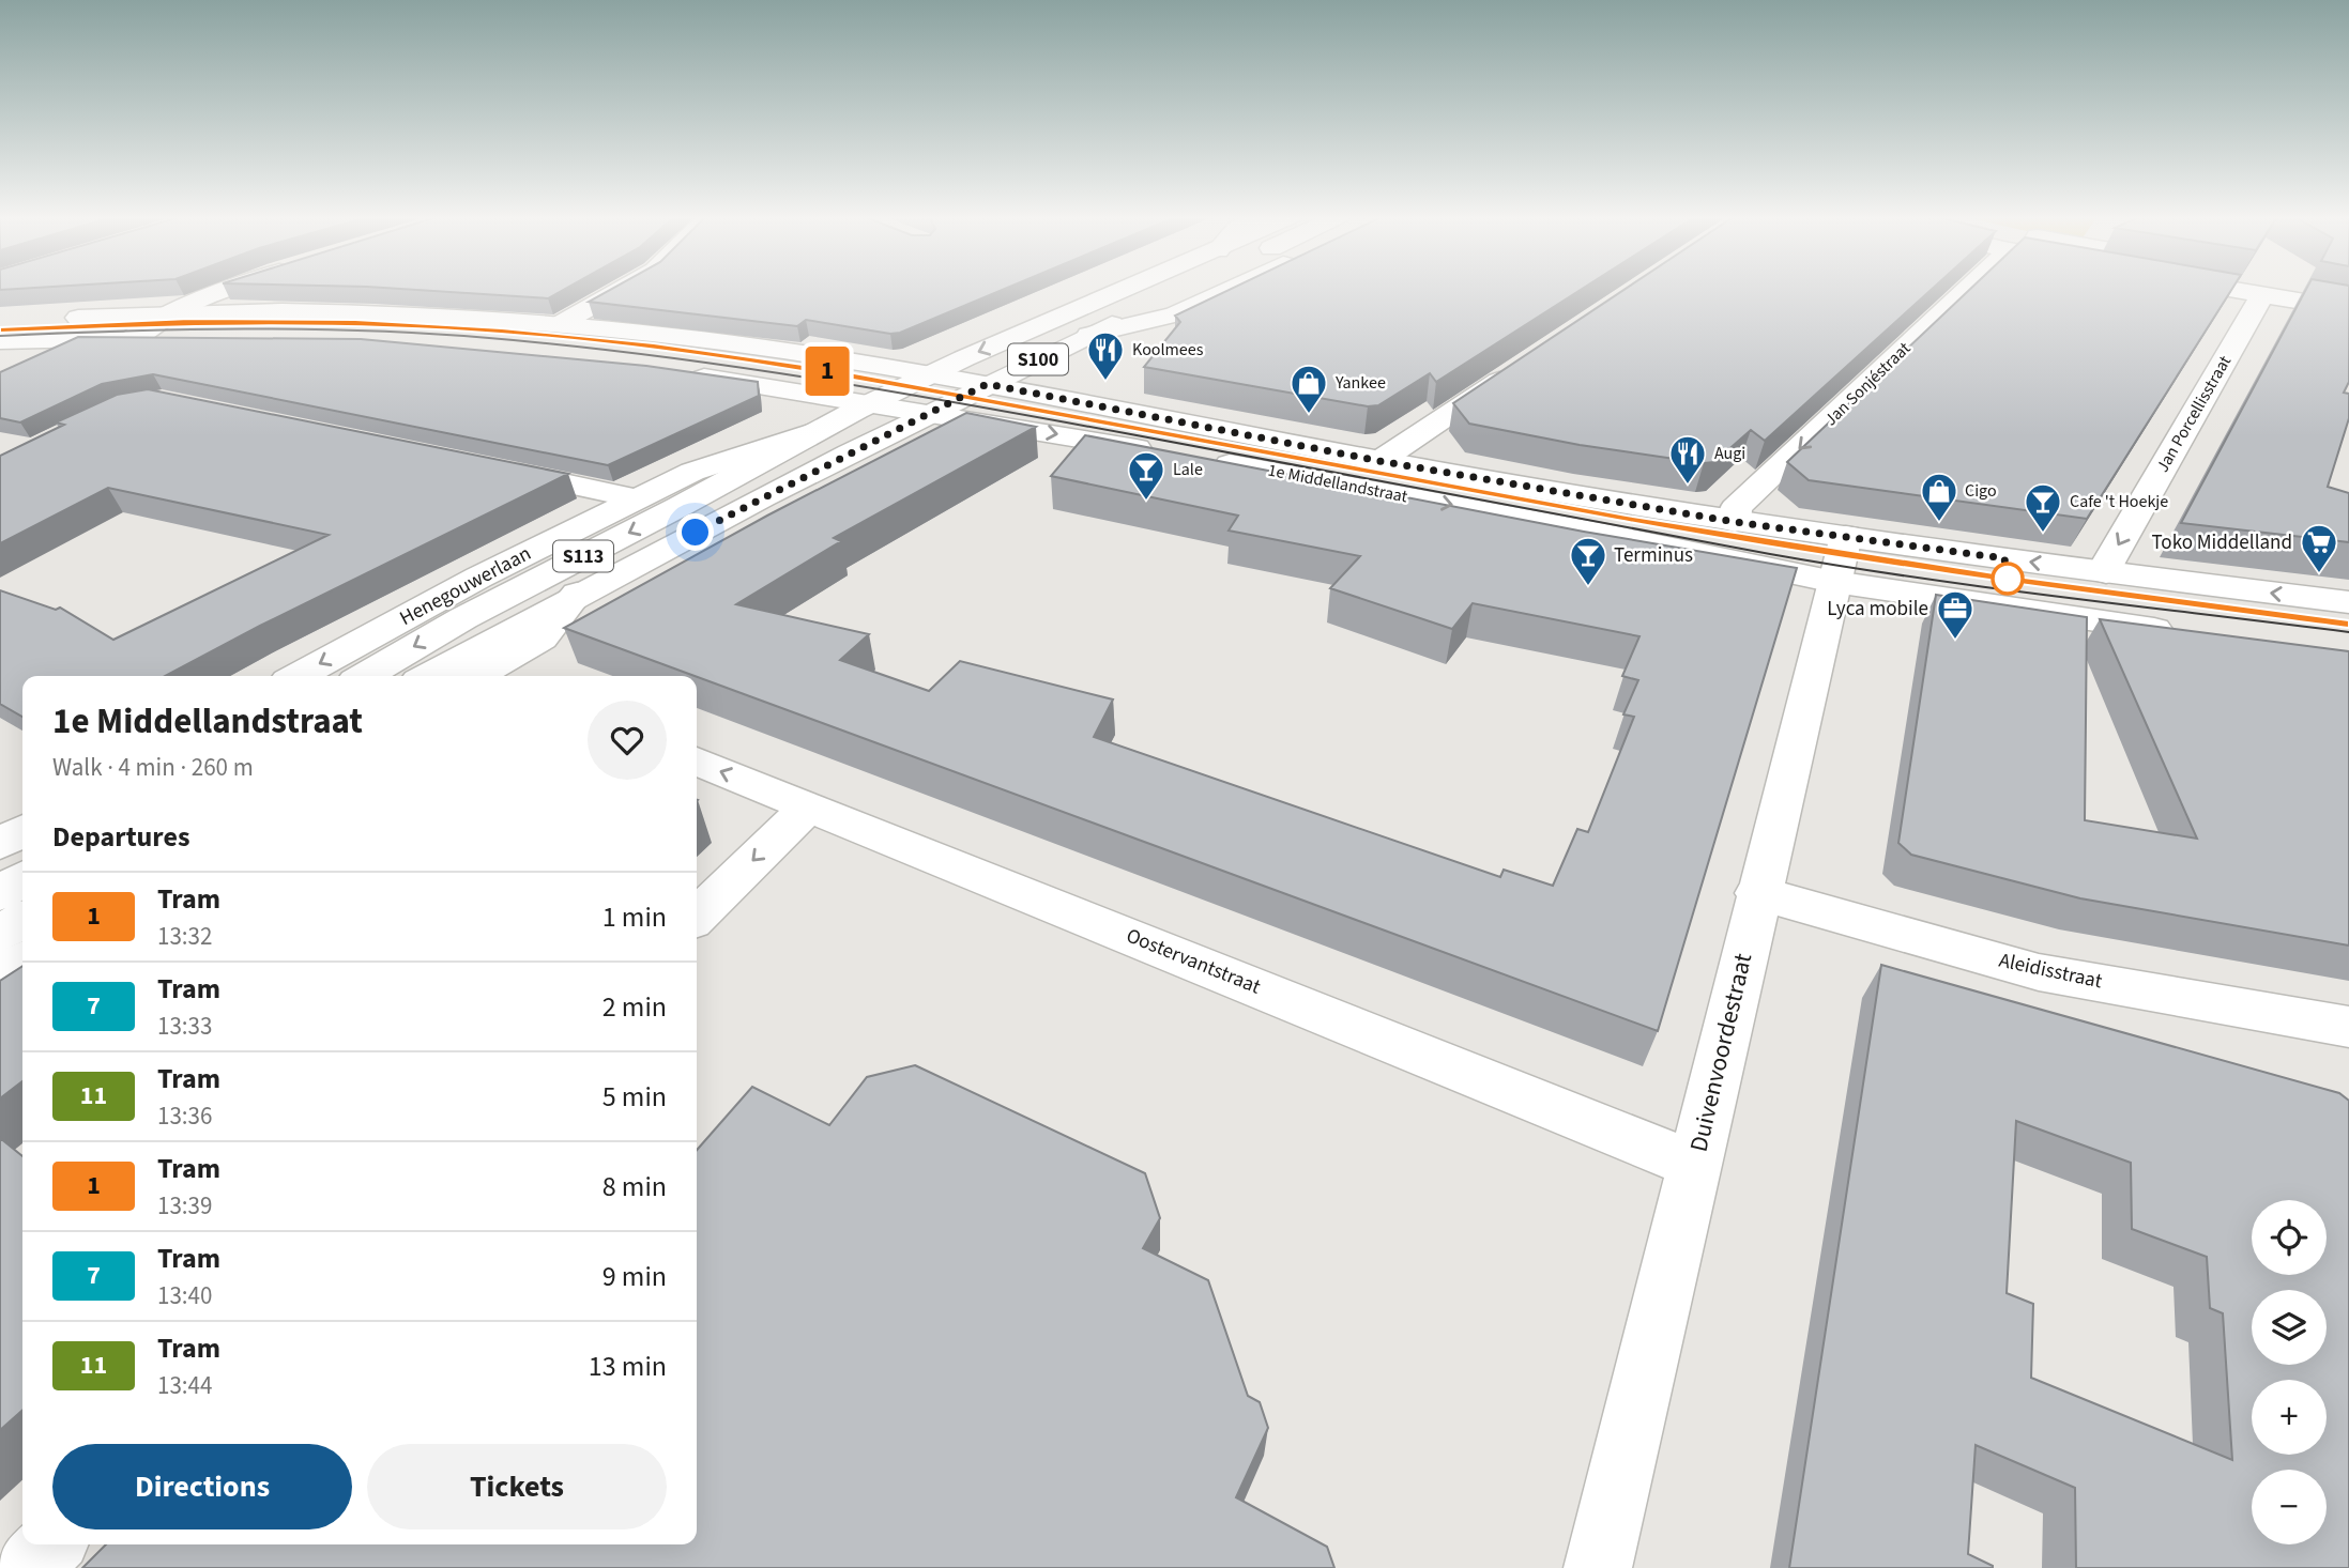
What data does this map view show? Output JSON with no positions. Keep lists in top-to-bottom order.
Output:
{
  "streets": {
    "street": [
      "S100",
      "Jan Sonjéstraat",
      "Jan Porcellisstraat",
      "1e Middellandstraat",
      "S113",
      "Henegouwerlaan",
      "Oostervantstraat",
      "Aleidisstraat",
      "Duivenvoordestraat"
    ]
  },
  "crossings": [
    ["S100", "1e Middellandstraat"],
    ["S100", "S113"],
    ["S100", "Henegouwerlaan"],
    ["Jan Sonjéstraat", "1e Middellandstraat"],
    ["Jan Porcellisstraat", "1e Middellandstraat"],
    ["1e Middellandstraat", "Henegouwerlaan"],
    ["1e Middellandstraat", "Duivenvoordestraat"],
    ["Oostervantstraat", "Duivenvoordestraat"],
    ["Aleidisstraat", "Duivenvoordestraat"]
  ],
  "one_way": ["Jan Porcellisstraat"],
  "places": {
    "restaurant": ["Koolmees", "Augi"],
    "shop": ["Yankee", "Cigo"],
    "bar": ["Lale", "Cafe 't Hoekje", "Terminus"],
    "supermarket": ["Toko Middelland"],
    "office": ["Lyca mobile"]
  },
  "lines": ["tram line 1"],
  "page": {
    "on_map": "1",
    "heading": [
      ["1e Middellandstraat", "Walk · 4 min · 260 m"],
      "Departures"
    ],
    "list": [
      {
        "mark": "1",
        "name": "Tram",
        "note": "13:32",
        "value": "1 min"
      },
      {
        "mark": "7",
        "name": "Tram",
        "note": "13:33",
        "value": "2 min"
      },
      {
        "mark": "11",
        "name": "Tram",
        "note": "13:36",
        "value": "5 min"
      },
      {
        "mark": "1",
        "name": "Tram",
        "note": "13:39",
        "value": "8 min"
      },
      {
        "mark": "7",
        "name": "Tram",
        "note": "13:40",
        "value": "9 min"
      },
      {
        "mark": "11",
        "name": "Tram",
        "note": "13:44",
        "value": "13 min"
      }
    ],
    "map_buttons": ["+", "−"],
    "buttons": ["Directions", "Tickets"]
  }
}
